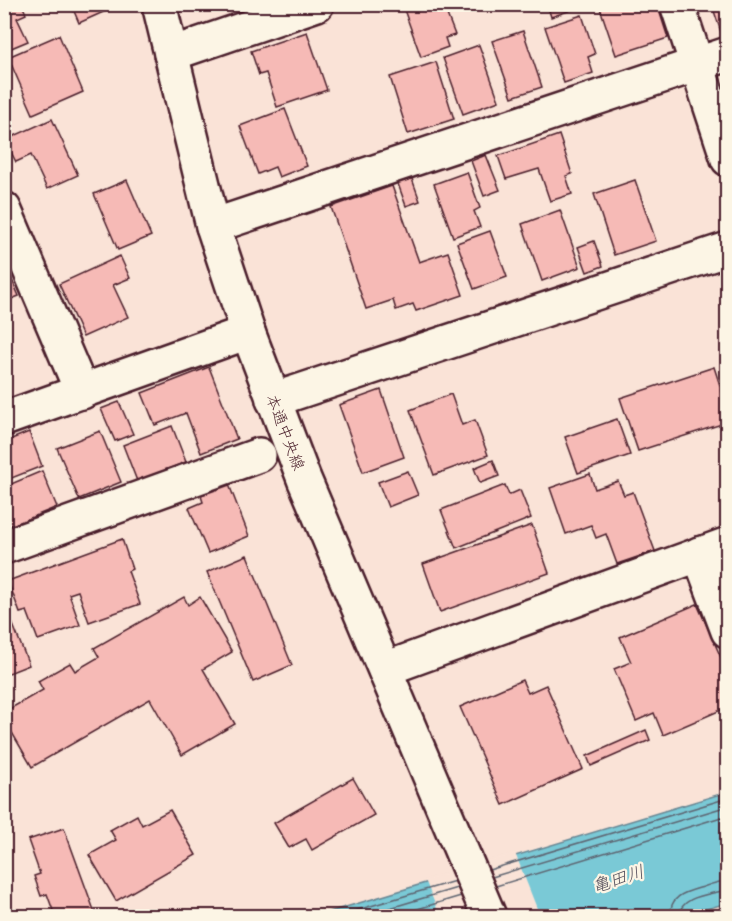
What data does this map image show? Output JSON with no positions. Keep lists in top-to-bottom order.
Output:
{
  "streets": {
    "street": ["本通中央線"]
  },
  "water": ["亀田川"]
}
